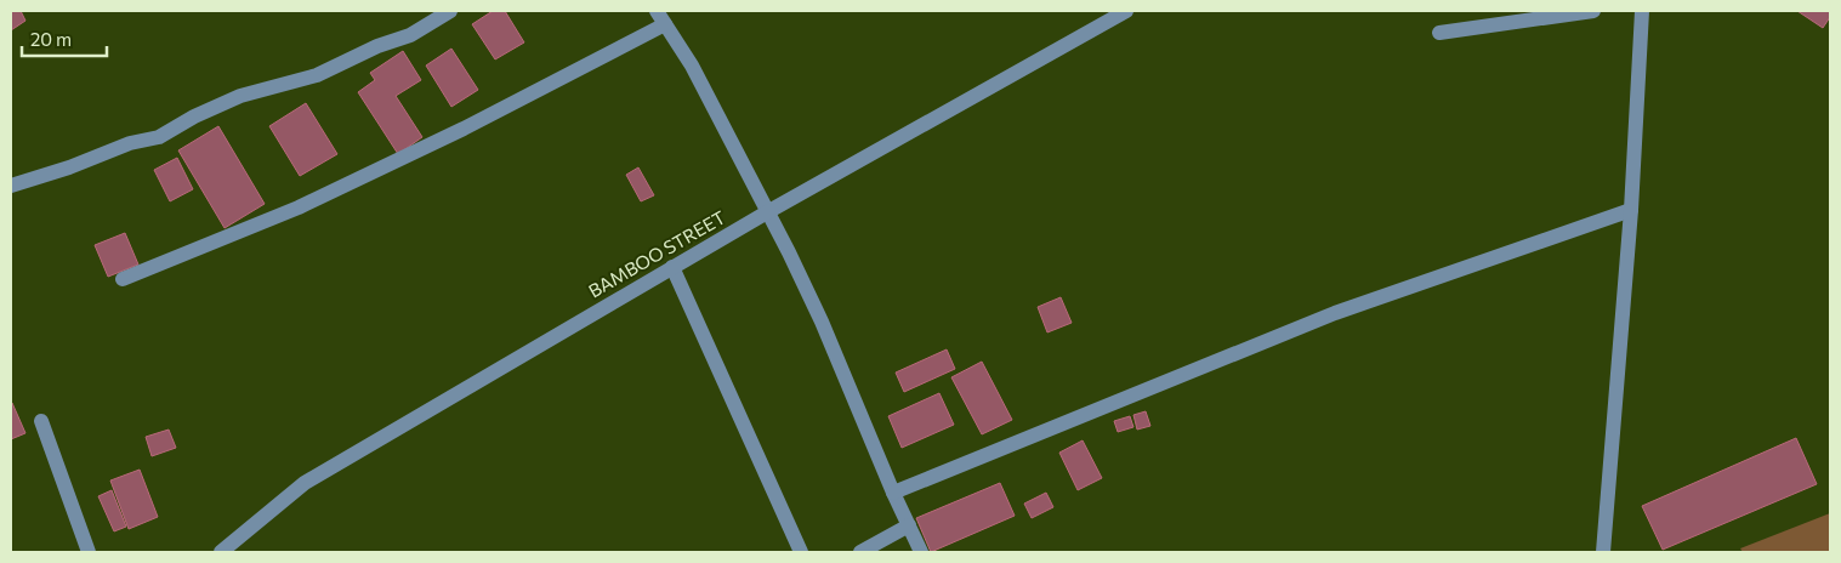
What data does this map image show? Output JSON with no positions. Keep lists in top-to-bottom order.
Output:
{
  "streets": {
    "street": ["BAMBOO STREET"]
  },
  "scale_bar": "20 m"
}
